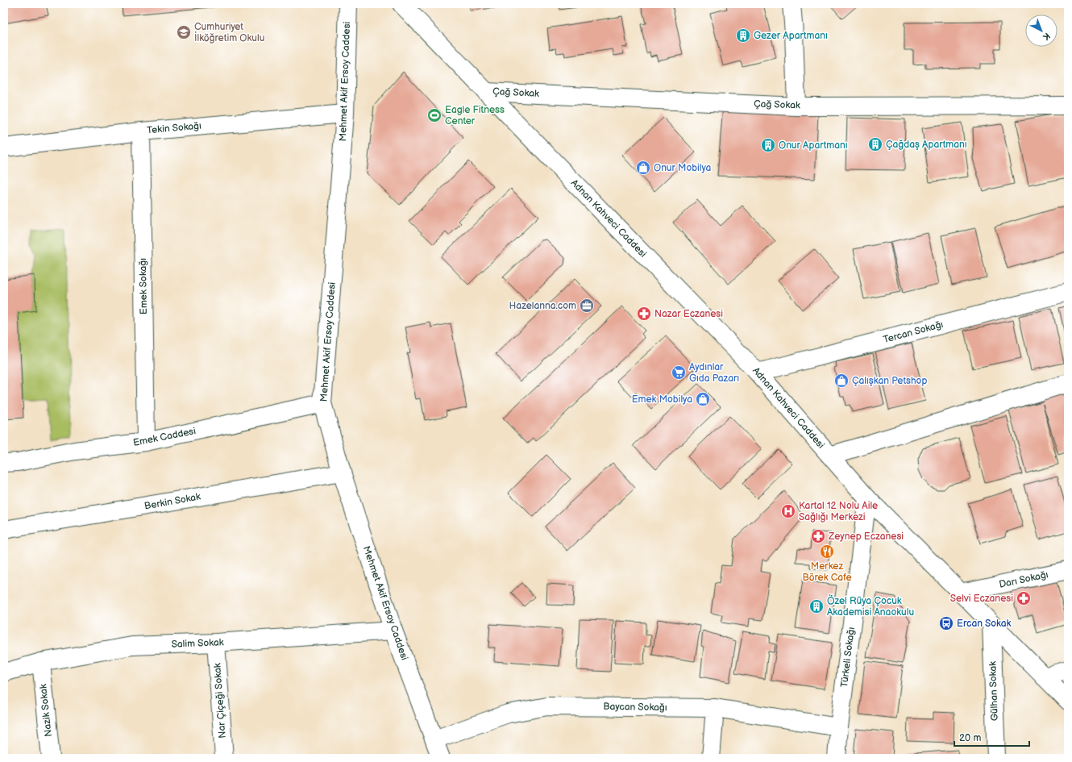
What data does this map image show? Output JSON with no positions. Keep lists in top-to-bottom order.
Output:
{
  "streets": {
    "street": [
      "Mehmet Akif Ersoy Caddesi",
      "Çağ Sokak",
      "Tekin Sokağı",
      "Adnan Kahveci Caddesi",
      "Emek Sokağı",
      "Tercan Sokağı",
      "Emek Caddesi",
      "Berkin Sokak",
      "Darı Sokağı",
      "Salim Sokak",
      "Türkeli Sokağı",
      "Gülhan Sokak",
      "Nar Çiçeği Sokak",
      "Baycan Sokağı",
      "Nazik Sokak"
    ]
  },
  "crossings": [
    ["Mehmet Akif Ersoy Caddesi", "Tekin Sokağı"],
    ["Mehmet Akif Ersoy Caddesi", "Emek Caddesi"],
    ["Mehmet Akif Ersoy Caddesi", "Berkin Sokak"],
    ["Mehmet Akif Ersoy Caddesi", "Salim Sokak"],
    ["Mehmet Akif Ersoy Caddesi", "Baycan Sokağı"],
    ["Çağ Sokak", "Adnan Kahveci Caddesi"],
    ["Tekin Sokağı", "Emek Sokağı"],
    ["Adnan Kahveci Caddesi", "Tercan Sokağı"],
    ["Adnan Kahveci Caddesi", "Darı Sokağı"],
    ["Adnan Kahveci Caddesi", "Türkeli Sokağı"],
    ["Adnan Kahveci Caddesi", "Gülhan Sokak"],
    ["Emek Sokağı", "Emek Caddesi"],
    ["Salim Sokak", "Nar Çiçeği Sokak"],
    ["Salim Sokak", "Nazik Sokak"],
    ["Türkeli Sokağı", "Baycan Sokağı"]
  ],
  "places": {
    "school or university": ["Cumhuriyet İlköğretim Okulu"],
    "building": [
      "Gezer Apartmanı",
      "Çağdaş Apartmanı",
      "Onur Apartmanı",
      "Özel Rüya Çocuk Akademisi Anaokulu"
    ],
    "sports": ["Eagle Fitness Center"],
    "shop": ["Onur Mobilya", "Çalışkan Petshop", "Emek Mobilya"],
    "office": ["Hazelanna.com"],
    "pharmacy": ["Nazar Eczanesi", "Zeynep Eczanesi", "Selvi Eczanesi"],
    "supermarket": ["Aydınlar Gıda Pazarı"],
    "hospital": ["Kartal 12 Nolu Aile Sağlığı Merkezi"],
    "restaurant": ["Merkez Börek Cafe"],
    "bus stop": ["Ercan Sokak"]
  },
  "scale_bar": "20 m",
  "north": "bottom right"
}
